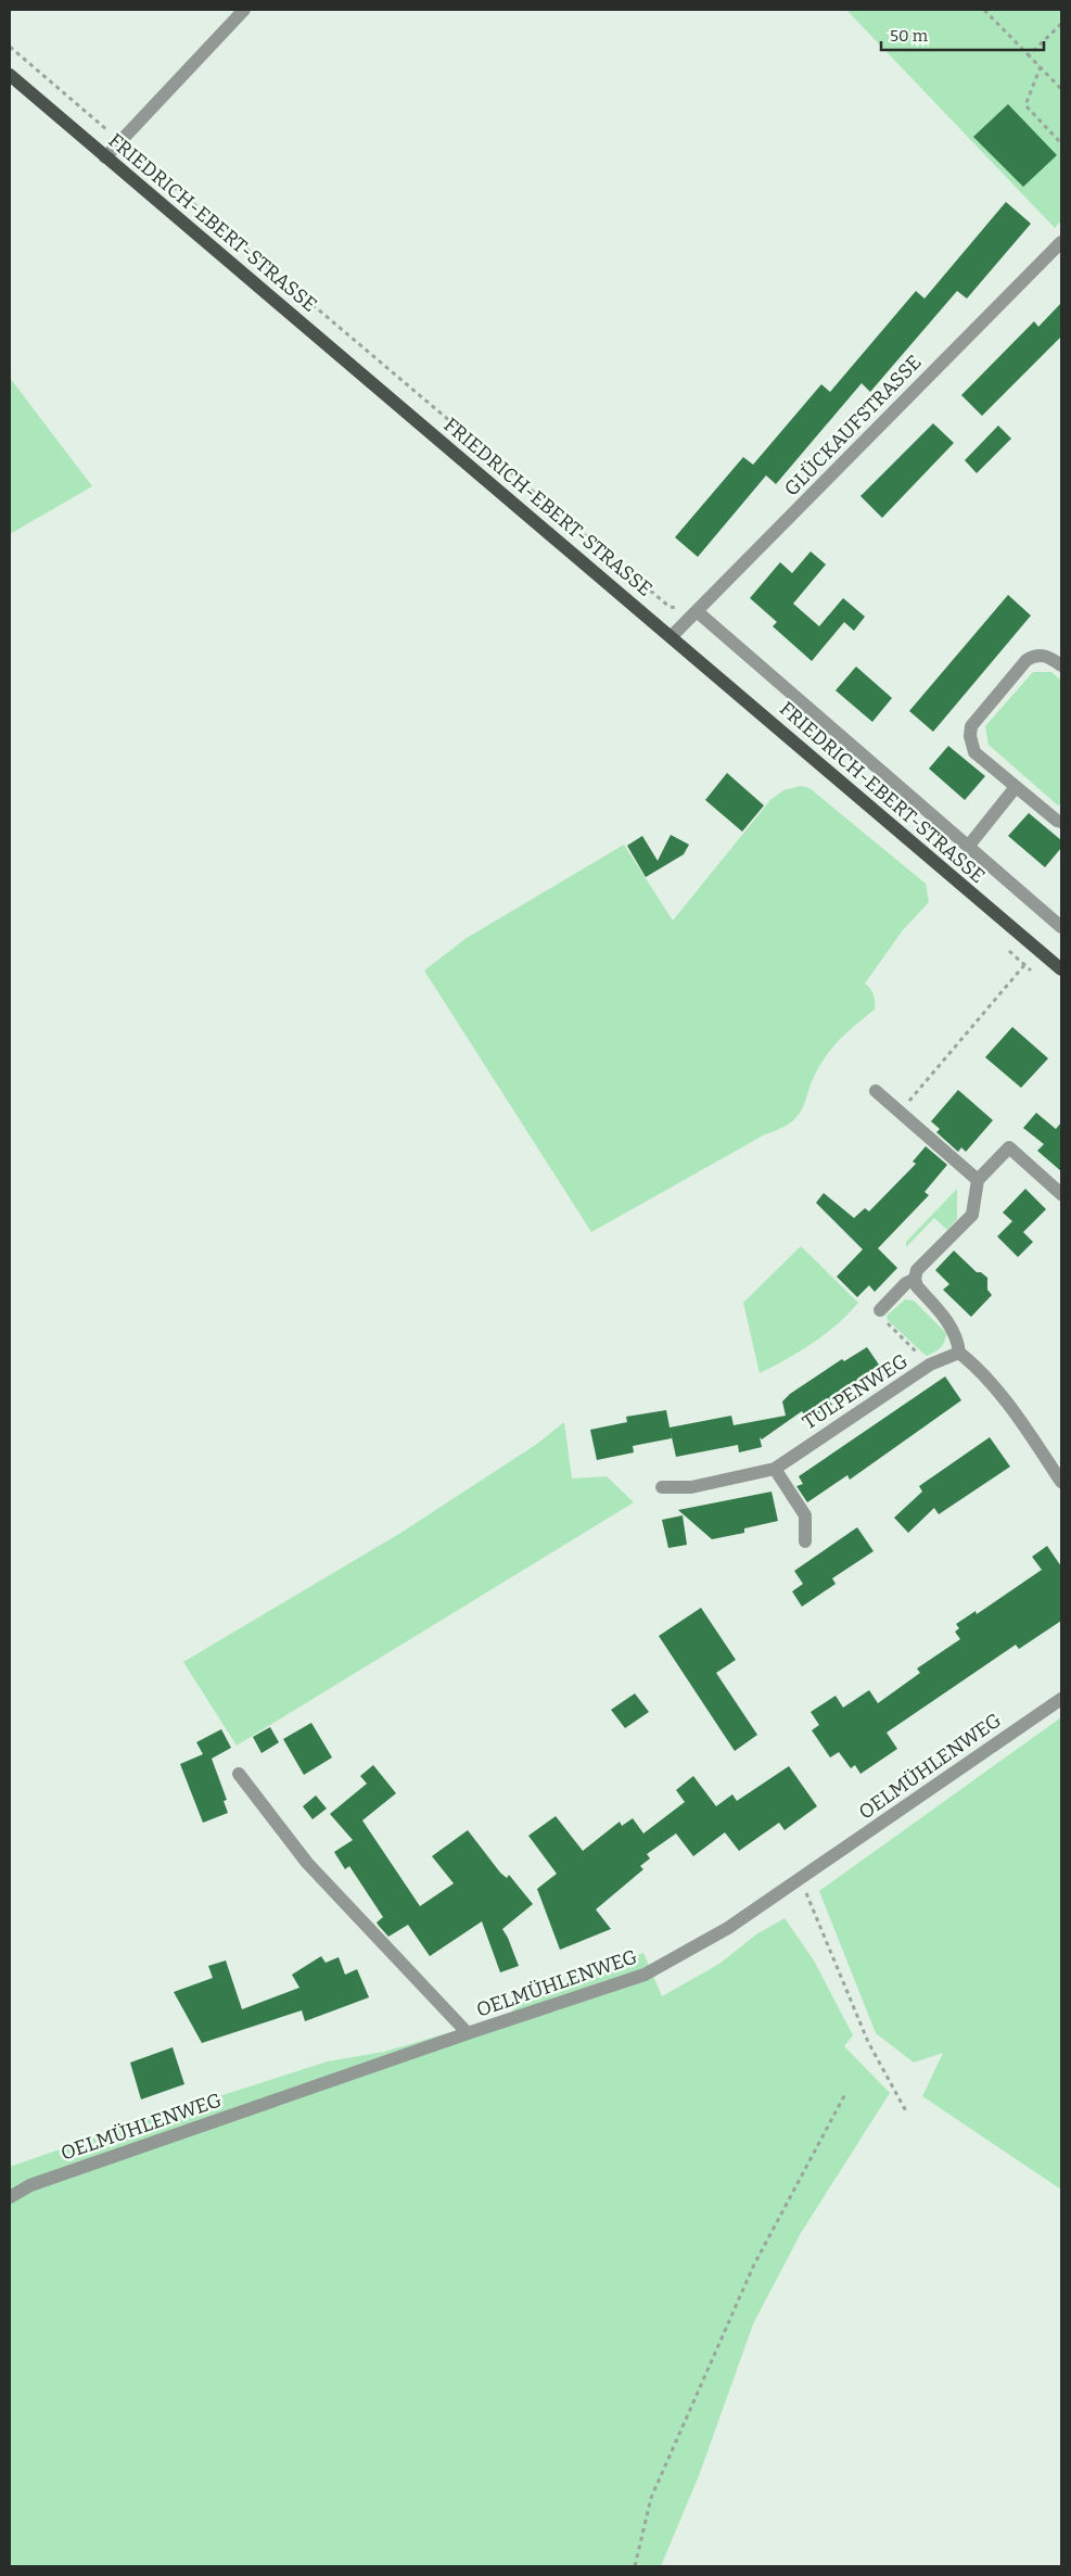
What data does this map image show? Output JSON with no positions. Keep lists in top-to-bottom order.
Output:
{
  "streets": {
    "main road": ["FRIEDRICH-EBERT-STRASSE"],
    "street": ["GLÜCKAUFSTRASSE", "TULPENWEG", "OELMÜHLENWEG"]
  },
  "crossings": [
    ["FRIEDRICH-EBERT-STRASSE", "GLÜCKAUFSTRASSE"]
  ],
  "scale_bar": "50 m"
}
